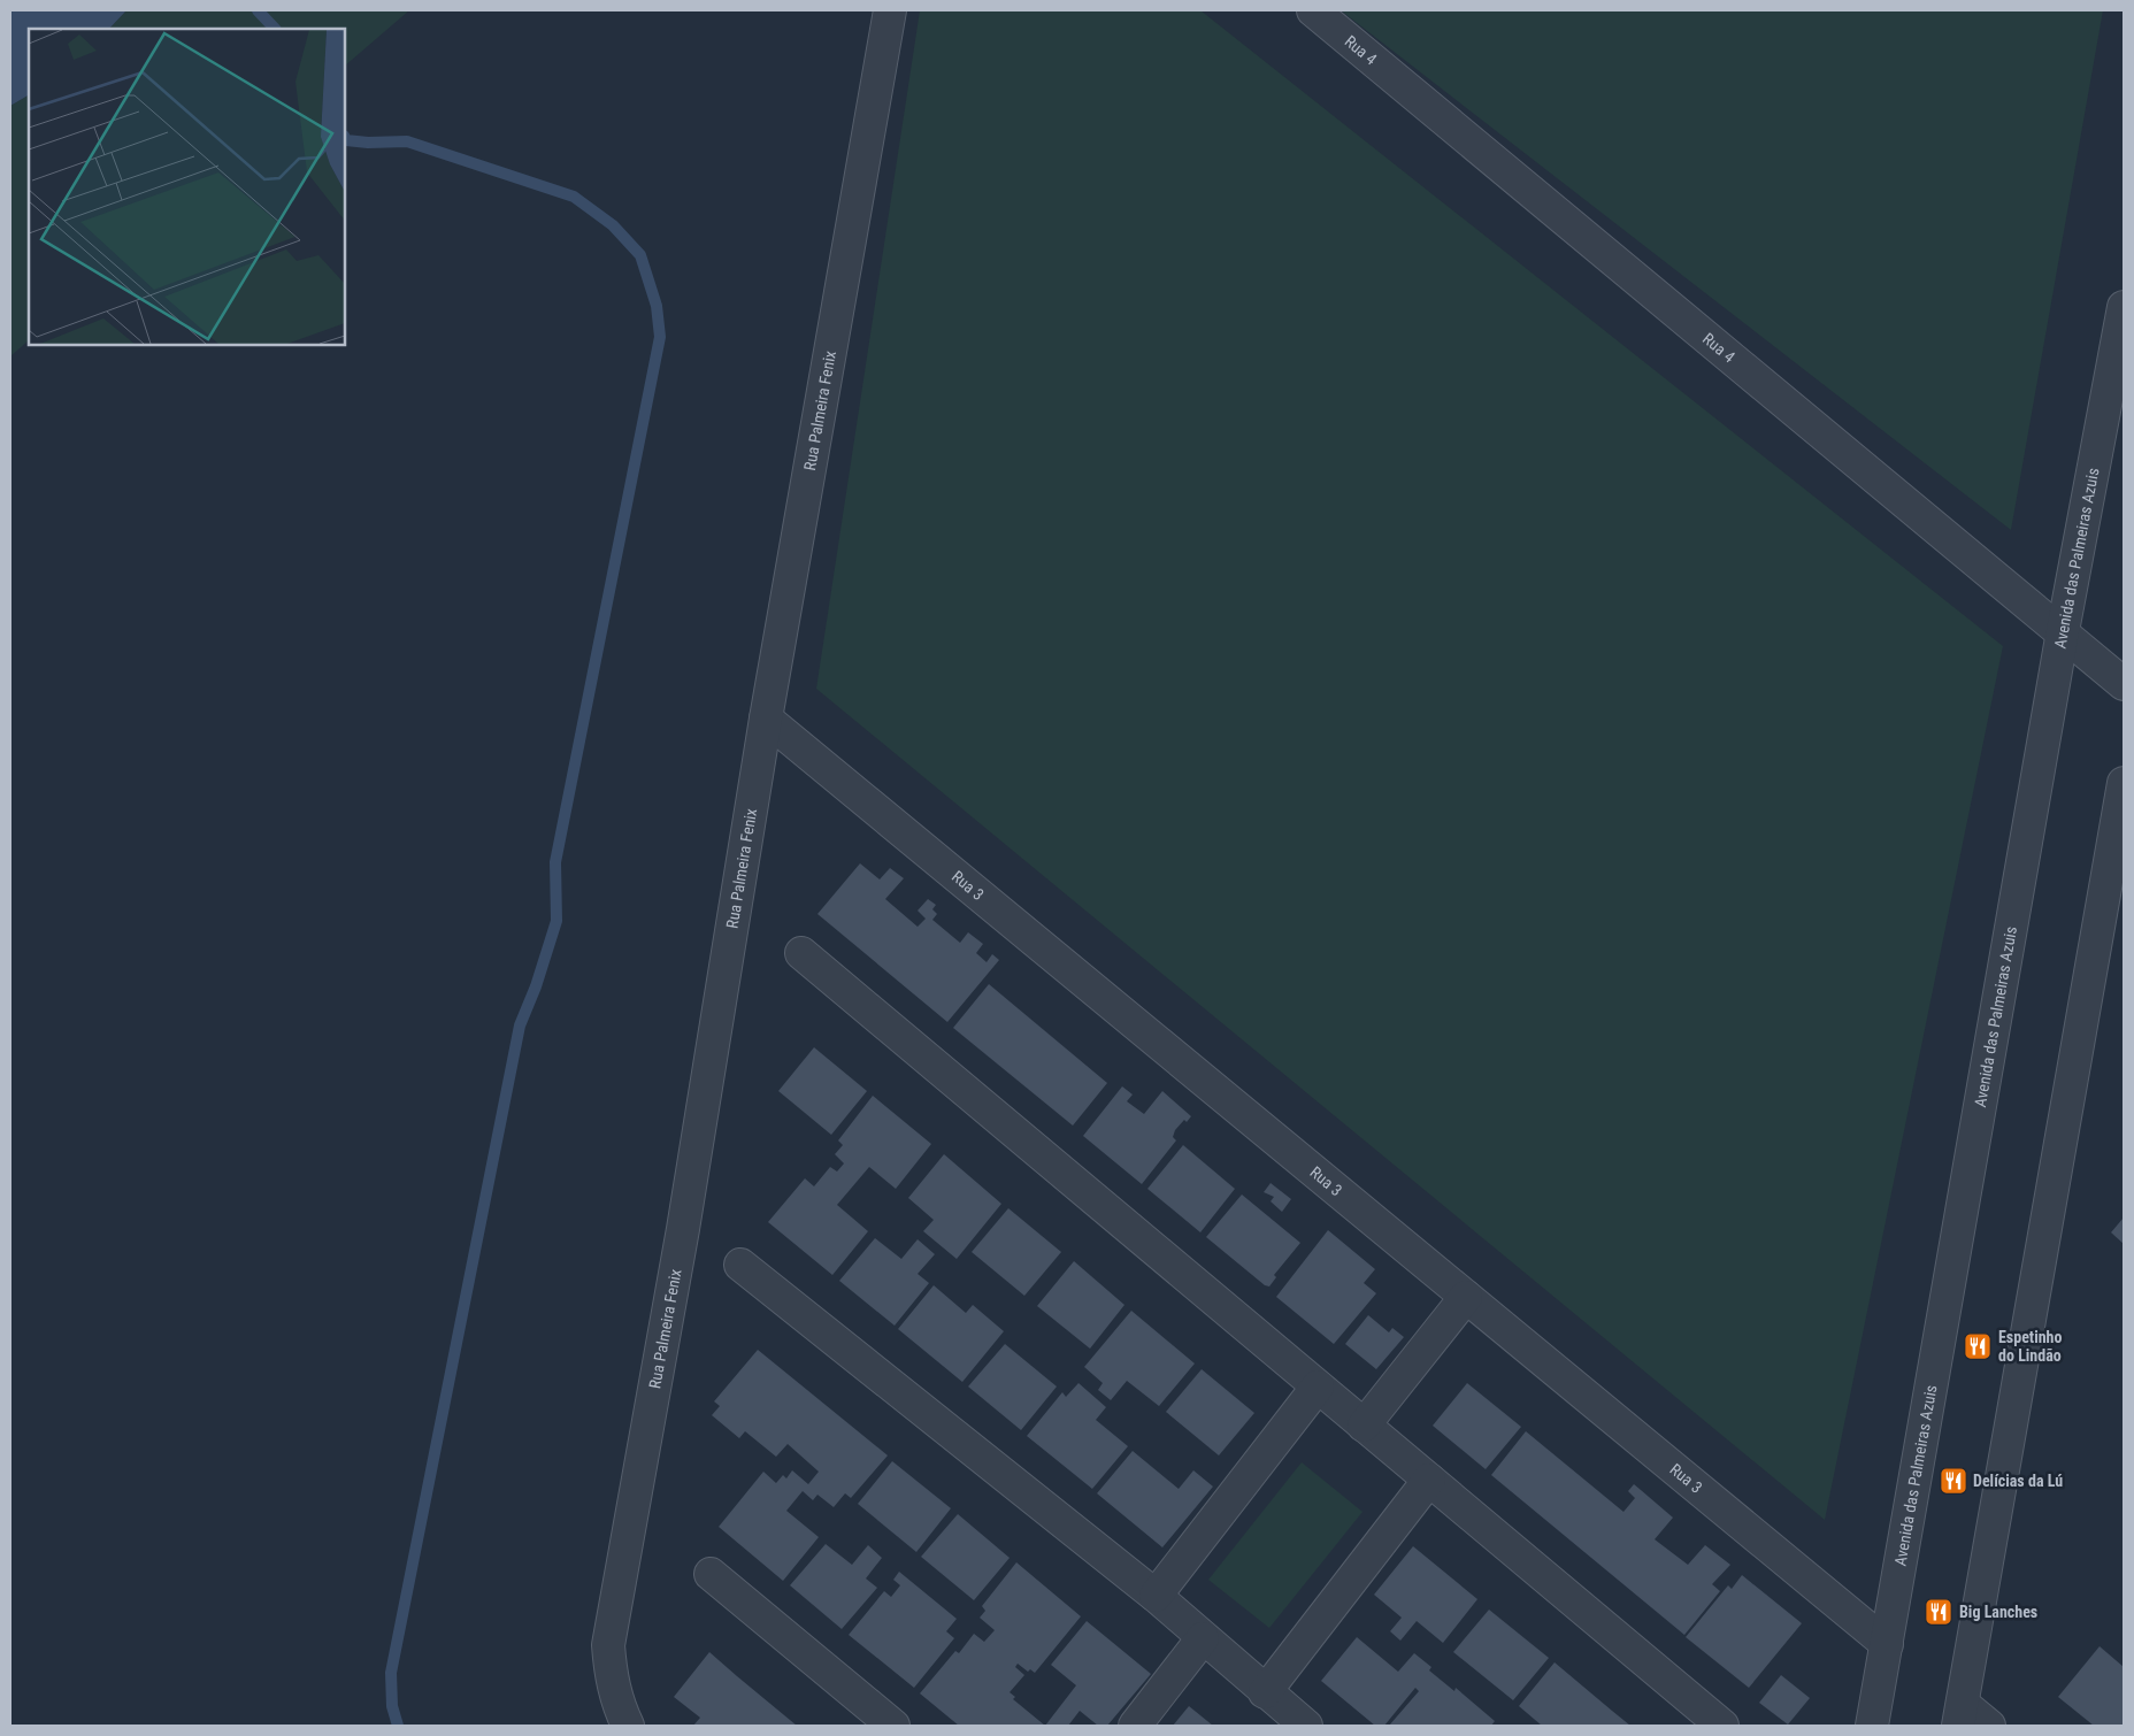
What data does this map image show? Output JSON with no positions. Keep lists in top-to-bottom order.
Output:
{
  "streets": {
    "street": [
      "Rua 4",
      "Rua Palmeira Fenix",
      "Avenida das Palmeiras Azuis",
      "Rua 3"
    ]
  },
  "crossings": [
    ["Rua 4", "Avenida das Palmeiras Azuis"],
    ["Rua Palmeira Fenix", "Rua 3"],
    ["Avenida das Palmeiras Azuis", "Rua 3"]
  ],
  "places": {
    "restaurant": ["Espetinho do Lindão", "Delícias da Lú", "Big Lanches"]
  }
}
